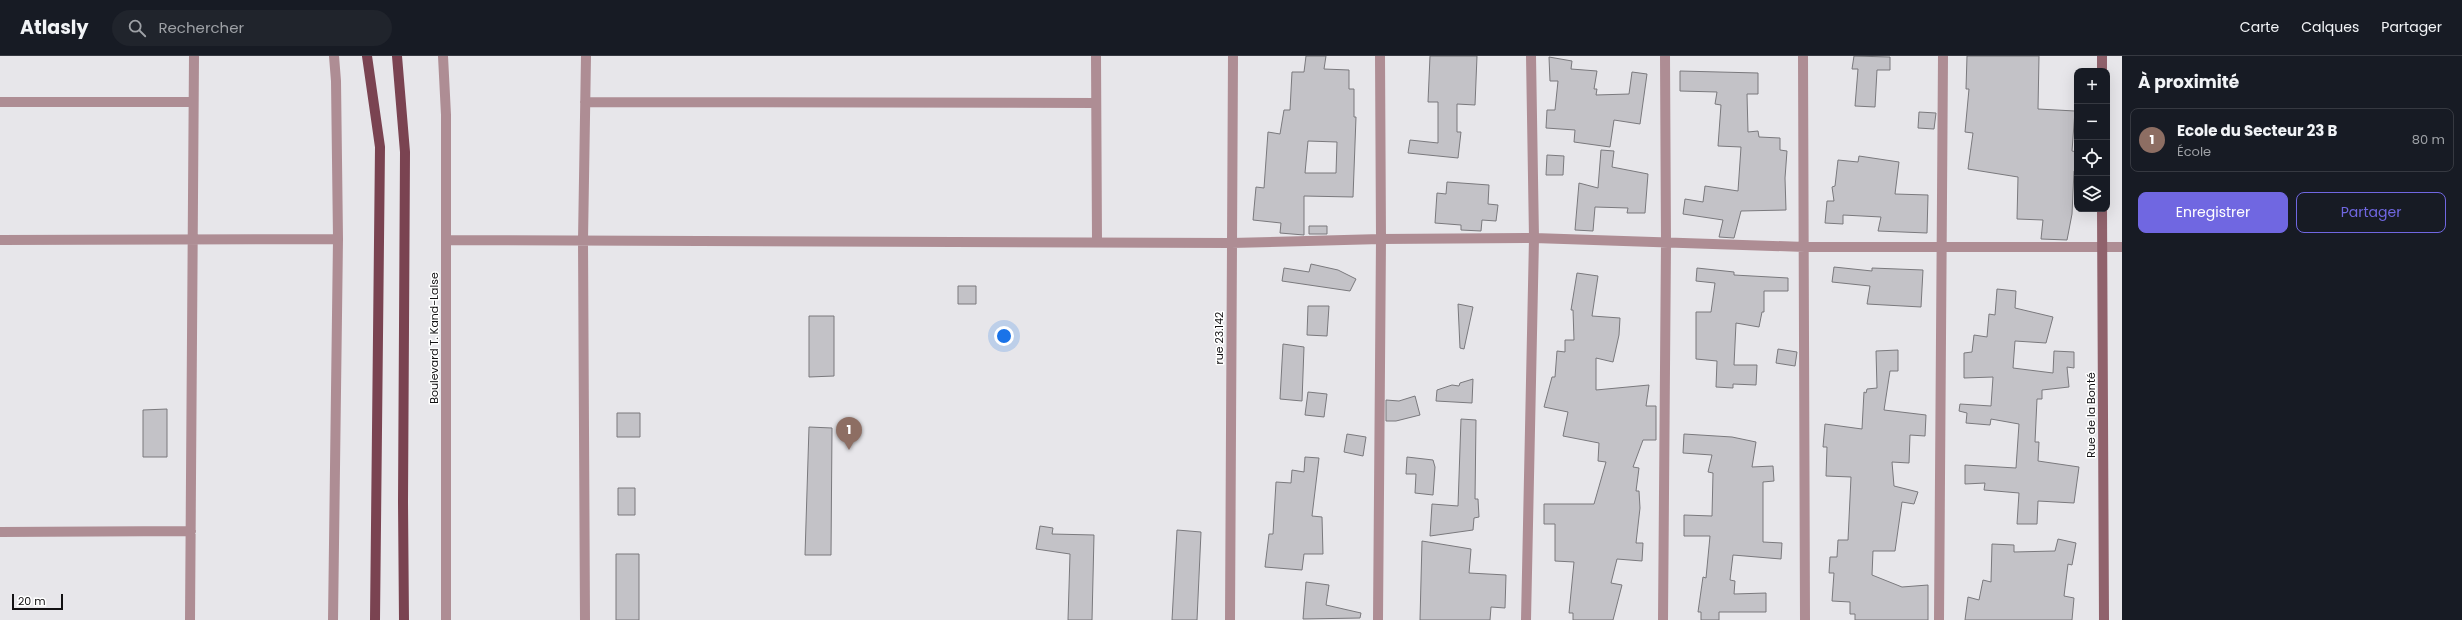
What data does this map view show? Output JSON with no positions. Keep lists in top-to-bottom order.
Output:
{
  "streets": {
    "street": ["Boulevard T. Kand-Lalse", "rue 23.142", "Rue de la Bonté"]
  },
  "scale_bar": "20 m",
  "page": {
    "header": "Atlasly",
    "search": "Rechercher",
    "nav": ["Carte", "Calques", "Partager"],
    "heading": "À proximité",
    "map_buttons": ["+", "−"],
    "list": [
      {
        "mark": "1",
        "name": "Ecole du Secteur 23 B",
        "note": "École",
        "value": "80 m"
      }
    ],
    "buttons": ["Enregistrer", "Partager"],
    "pins": "1",
    "scale": "20 m"
  }
}
